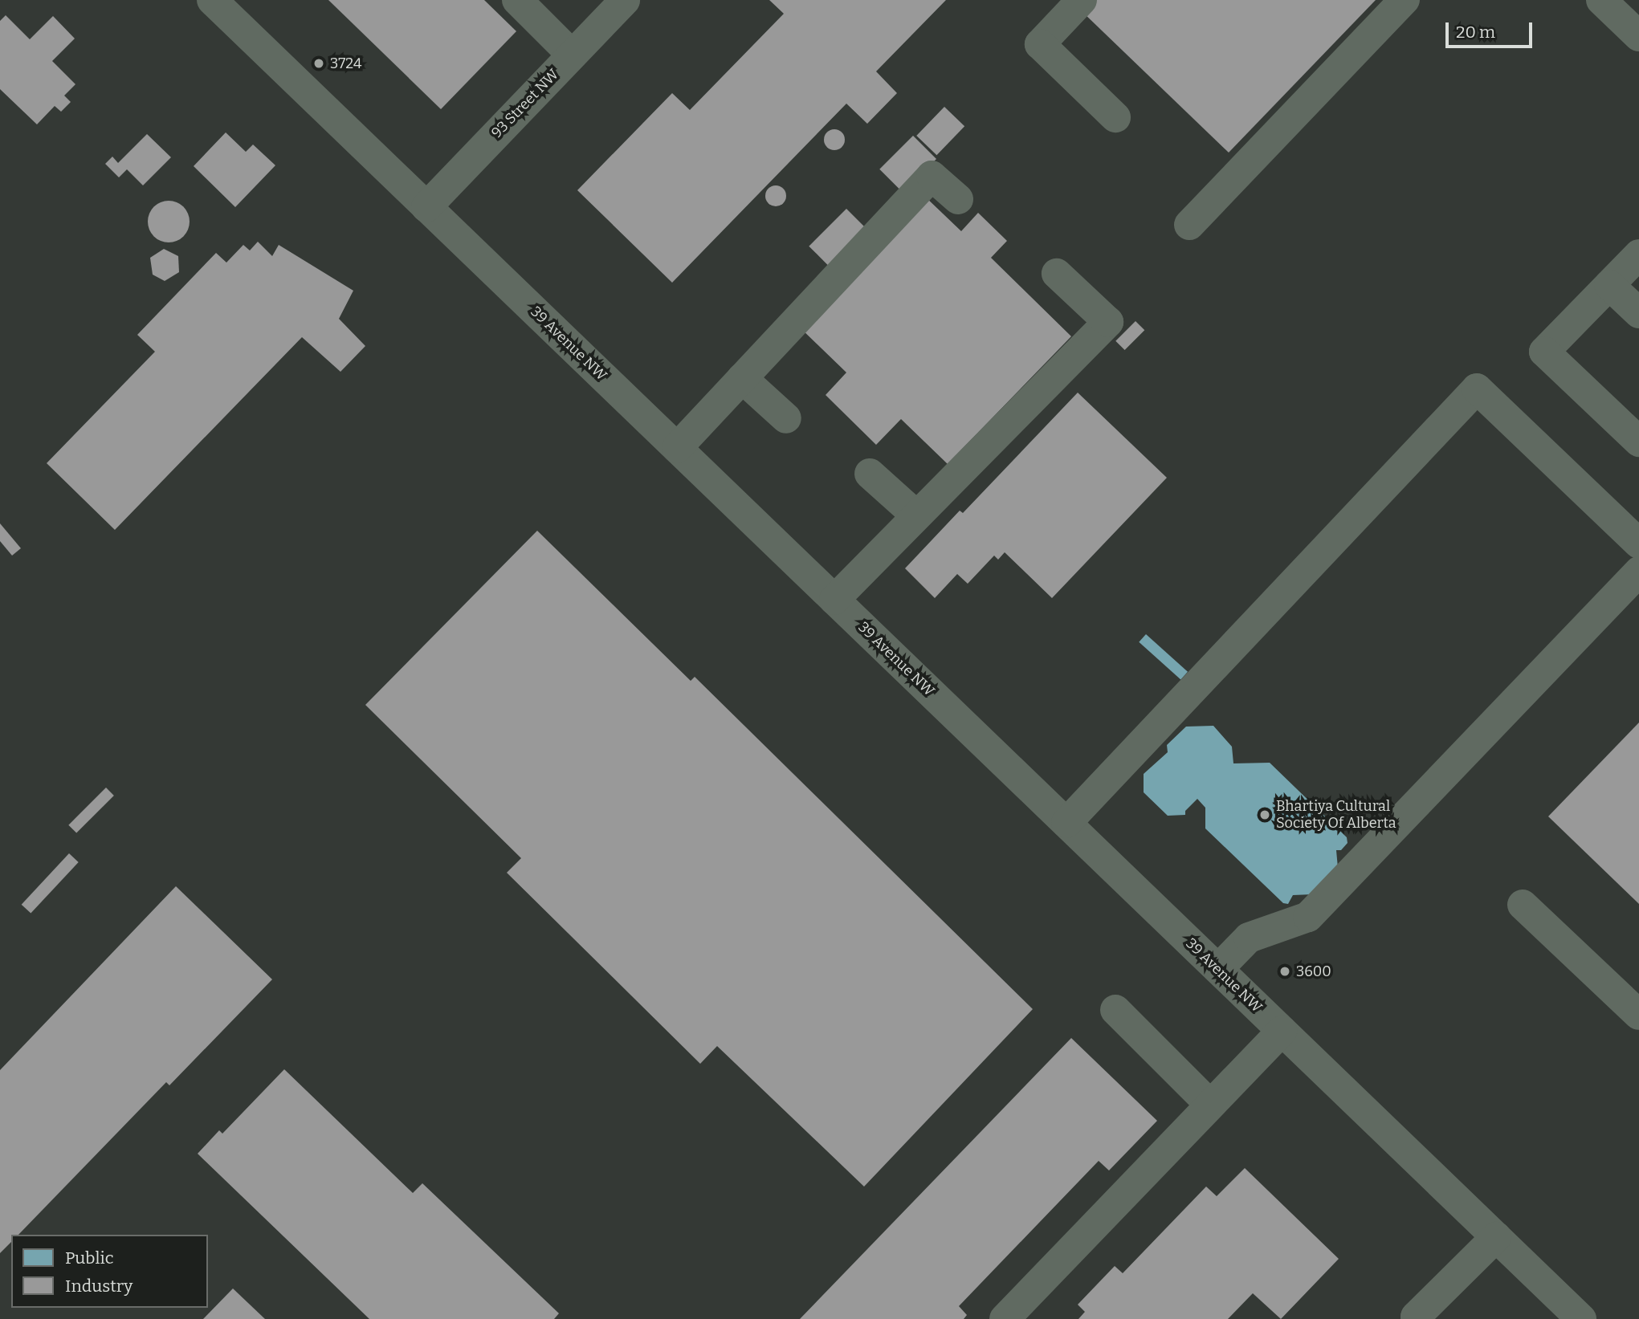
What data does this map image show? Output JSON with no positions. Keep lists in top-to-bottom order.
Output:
{
  "streets": {
    "street": ["93 Street NW", "39 Avenue NW"]
  },
  "crossings": [
    ["93 Street NW", "39 Avenue NW"]
  ],
  "places": ["3724", "Bhartiya Cultural Society Of Alberta", "3600"],
  "legend": ["Public", "Industry"],
  "scale_bar": "20 m"
}
